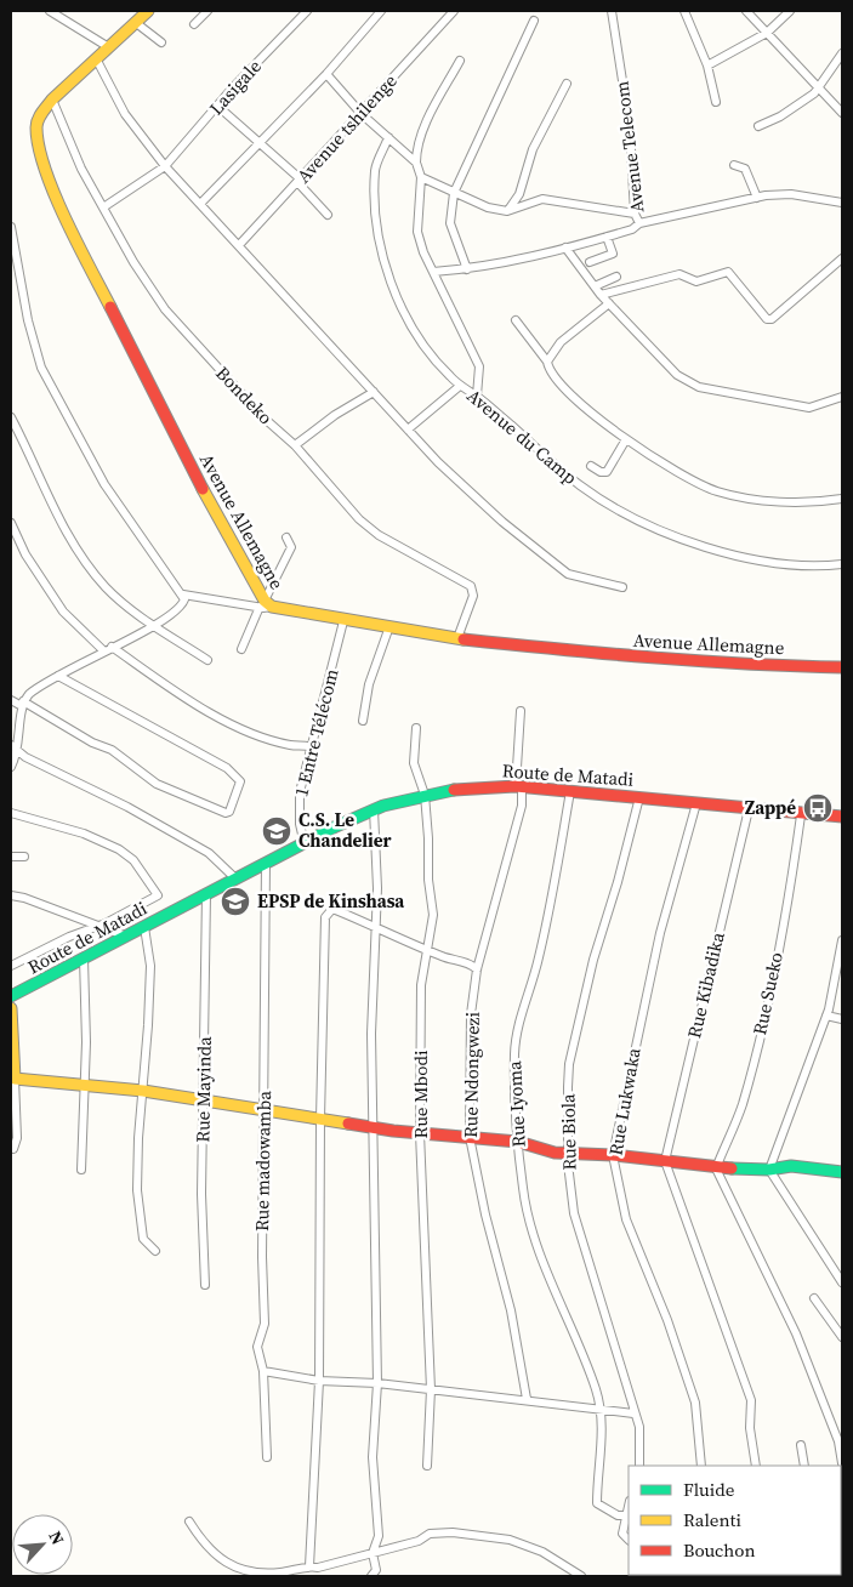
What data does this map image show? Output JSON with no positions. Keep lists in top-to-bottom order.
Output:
{
  "streets": {
    "main road": ["Avenue Allemagne", "Route de Matadi"],
    "street": [
      "Lasigale",
      "Avenue tshilenge",
      "Avenue Telecom",
      "Bondeko",
      "Avenue du Camp",
      "1 Entre Télécom",
      "Rue Kibadika",
      "Rue Sueko",
      "Rue Ndongwezi",
      "Rue Mayinda",
      "Rue Mbodi",
      "Rue Lukwaka",
      "Rue Iyoma",
      "Rue Biola",
      "Rue madowamba"
    ]
  },
  "crossings": [
    ["Lasigale", "Bondeko"],
    ["Bondeko", "Avenue Allemagne"],
    ["Avenue Allemagne", "1 Entre Télécom"],
    ["1 Entre Télécom", "Route de Matadi"],
    ["Route de Matadi", "Rue Kibadika"],
    ["Route de Matadi", "Rue Sueko"],
    ["Route de Matadi", "Rue Ndongwezi"],
    ["Route de Matadi", "Rue Mayinda"],
    ["Route de Matadi", "Rue Mbodi"],
    ["Route de Matadi", "Rue Lukwaka"],
    ["Route de Matadi", "Rue Iyoma"],
    ["Route de Matadi", "Rue Biola"],
    ["Route de Matadi", "Rue madowamba"]
  ],
  "places": {
    "bus stop": ["Zappé"],
    "school or university": ["C.S. Le Chandelier", "EPSP de Kinshasa"]
  },
  "legend": ["Fluide", "Ralenti", "Bouchon"],
  "north": "top right"
}
